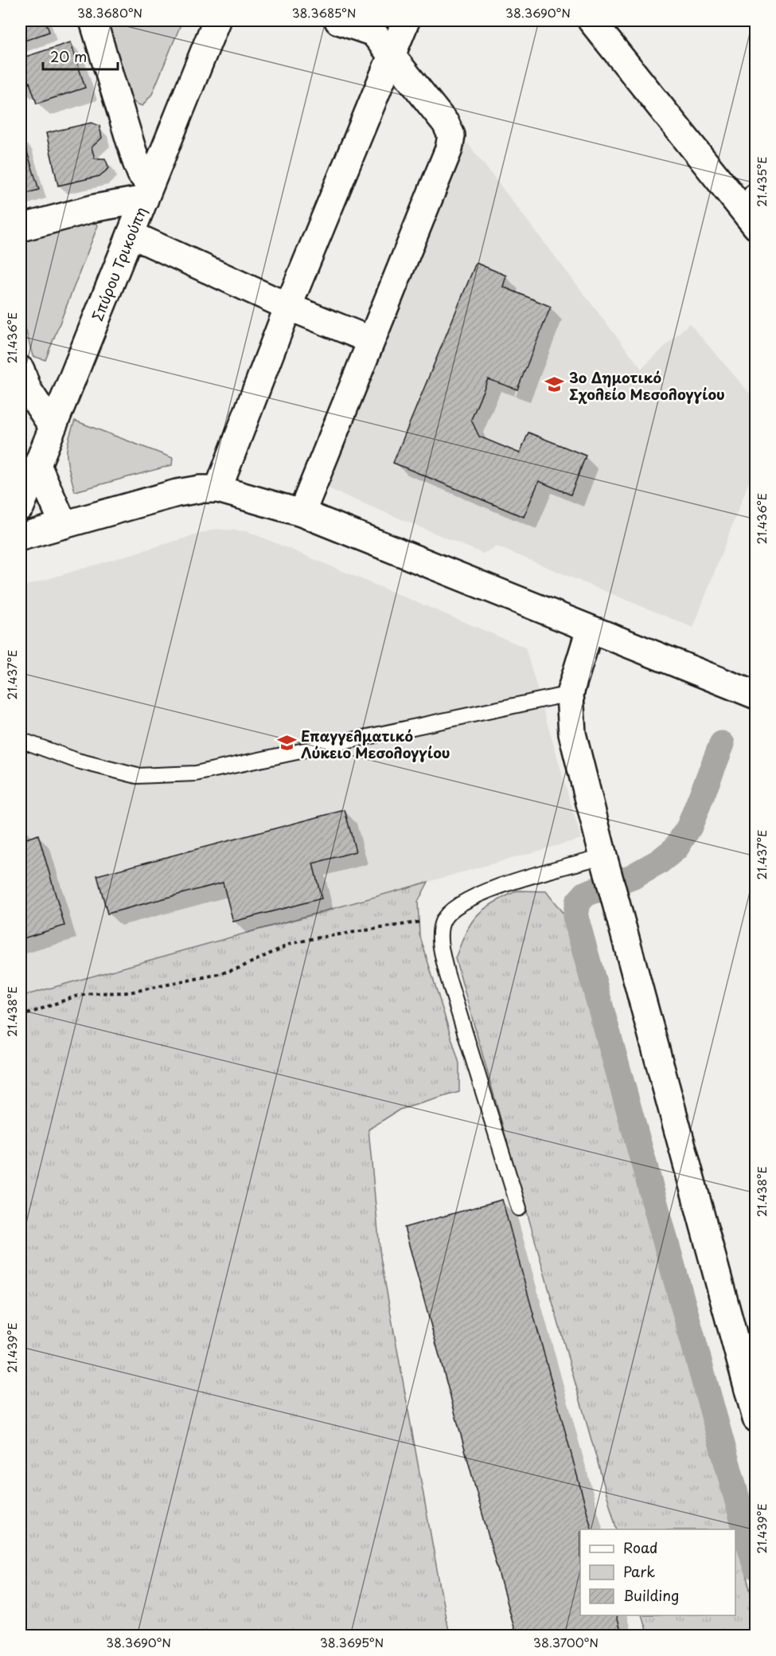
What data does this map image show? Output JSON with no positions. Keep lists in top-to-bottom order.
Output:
{
  "streets": {
    "street": ["Σπύρου Τρικούπη"]
  },
  "places": {
    "school or university": ["3ο Δημοτικό Σχολείο Μεσολογγίου", "Επαγγελματικό Λύκειο Μεσολογγίου"]
  },
  "legend": ["Road", "Park", "Building"],
  "scale_bar": "20 m",
  "coordinates": [
    "38.3680°N",
    "38.3685°N",
    "38.3690°N",
    "21.435°E",
    "21.436°E",
    "21.437°E",
    "21.438°E",
    "21.439°E",
    "38.3695°N",
    "38.3700°N"
  ]
}
